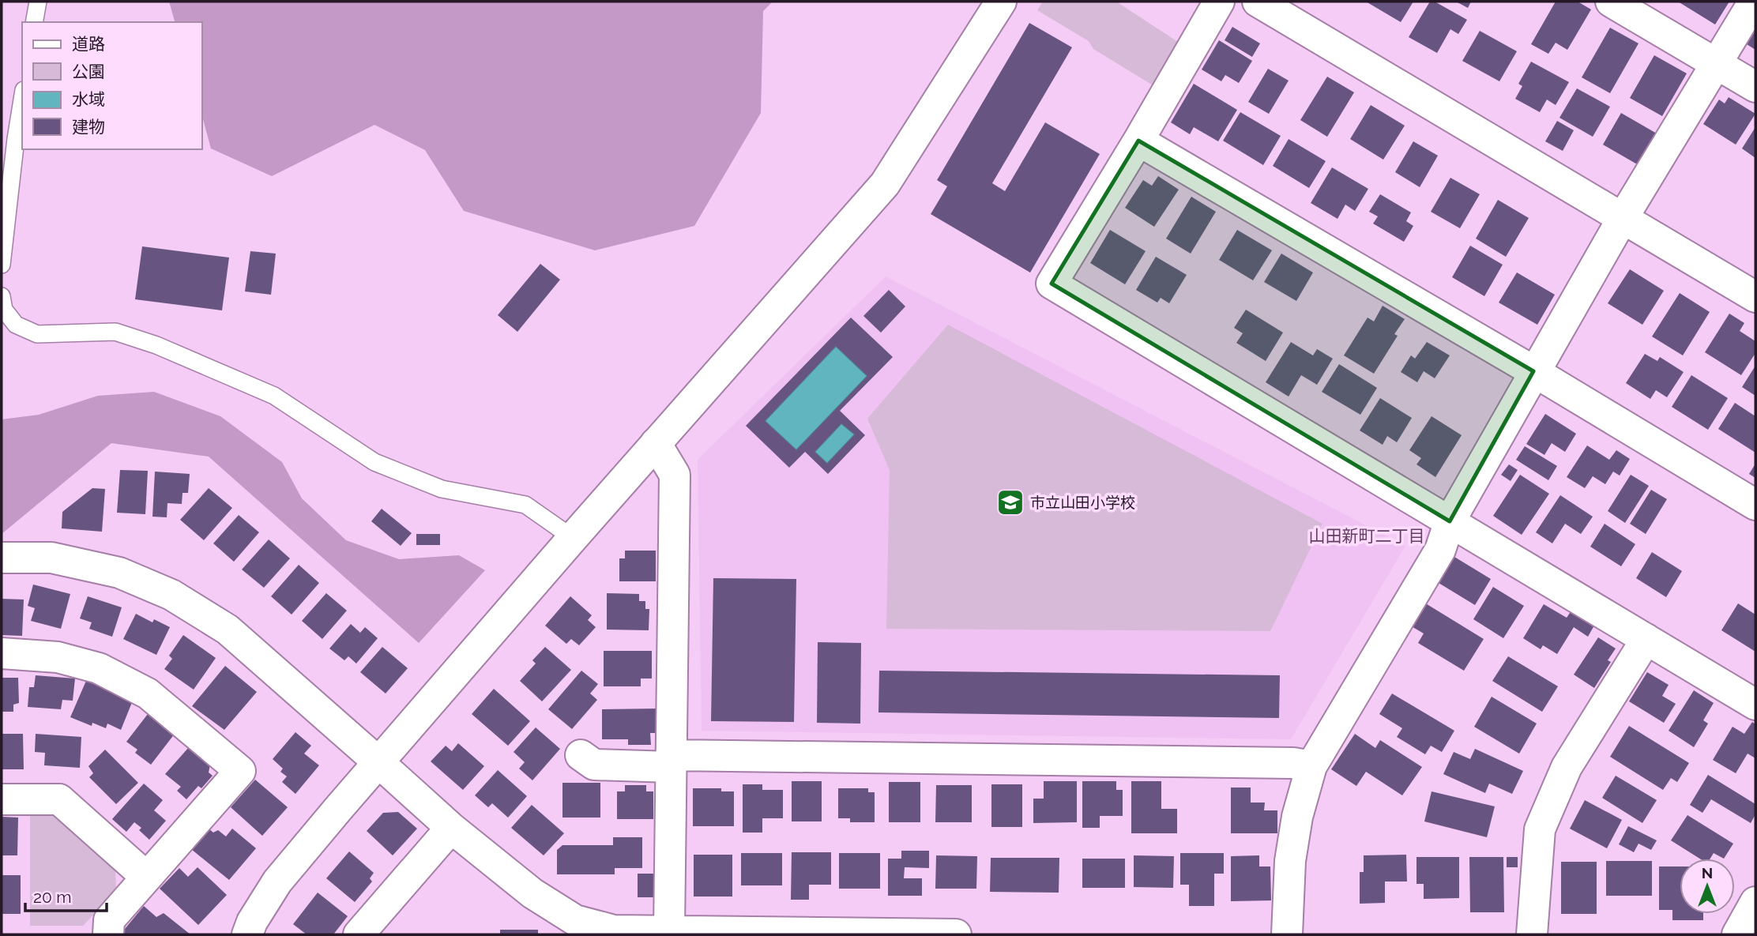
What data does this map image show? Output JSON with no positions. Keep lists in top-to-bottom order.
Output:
{
  "districts": ["山田新町二丁目"],
  "places": {
    "school or university": ["市立山田小学校"]
  },
  "legend": [
    "道路",
    "公園",
    "水域",
    "建物"
  ],
  "scale_bar": "20 m",
  "north": "top"
}
